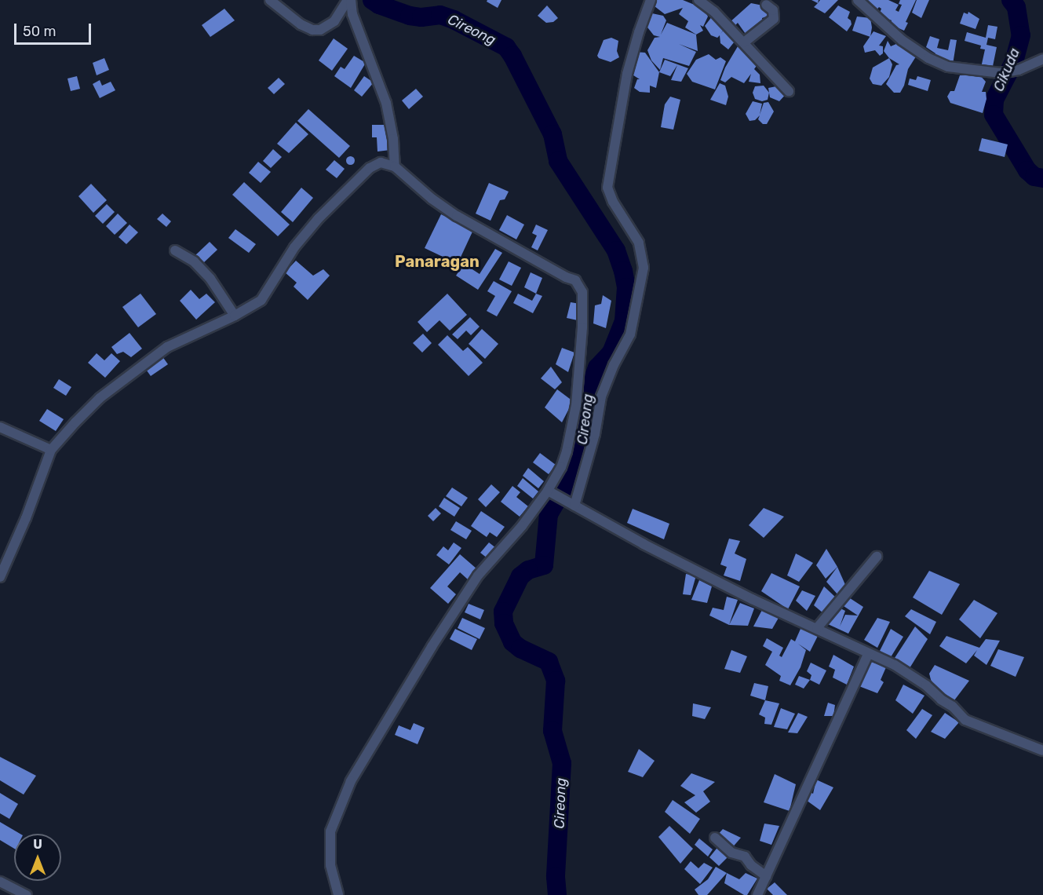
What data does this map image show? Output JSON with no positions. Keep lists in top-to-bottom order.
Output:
{
  "districts": ["Panaragan"],
  "water": ["Cireong", "Cikuda"],
  "scale_bar": "50 m",
  "north": "top"
}
